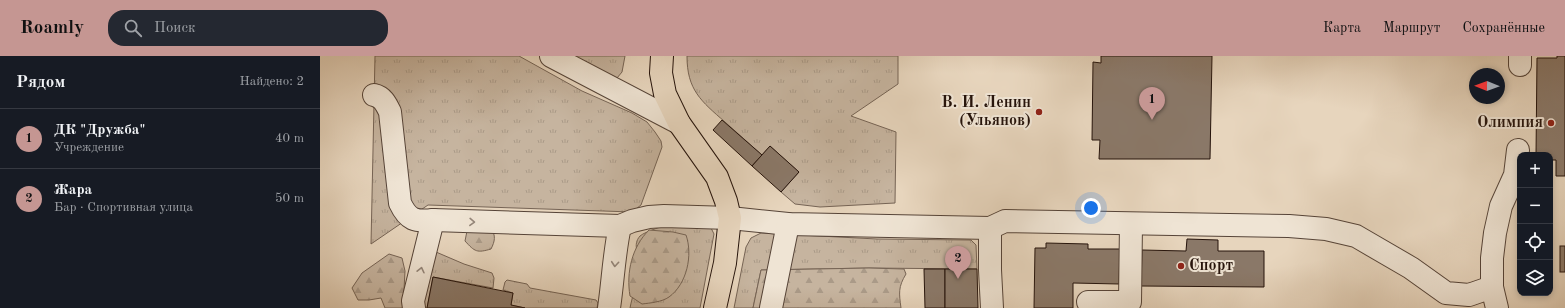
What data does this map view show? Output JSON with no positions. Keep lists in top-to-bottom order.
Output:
{
  "places": ["В. И. Ленин (Ульянов)", "Олимпия", "Спорт"],
  "north": "left",
  "page": {
    "header": "Roamly",
    "search": "Поиск",
    "nav": ["Карта", "Маршрут", "Сохранённые"],
    "heading": ["Рядом", "Найдено: 2"],
    "pins": ["1", "2"],
    "list": [
      {
        "mark": "1",
        "name": "ДК \"Дружба\"",
        "note": "Учреждение",
        "value": "40 m"
      },
      {
        "mark": "2",
        "name": "Жара",
        "note": "Бар · Спортивная улица",
        "value": "50 m"
      }
    ],
    "map_buttons": ["+", "−"]
  }
}
